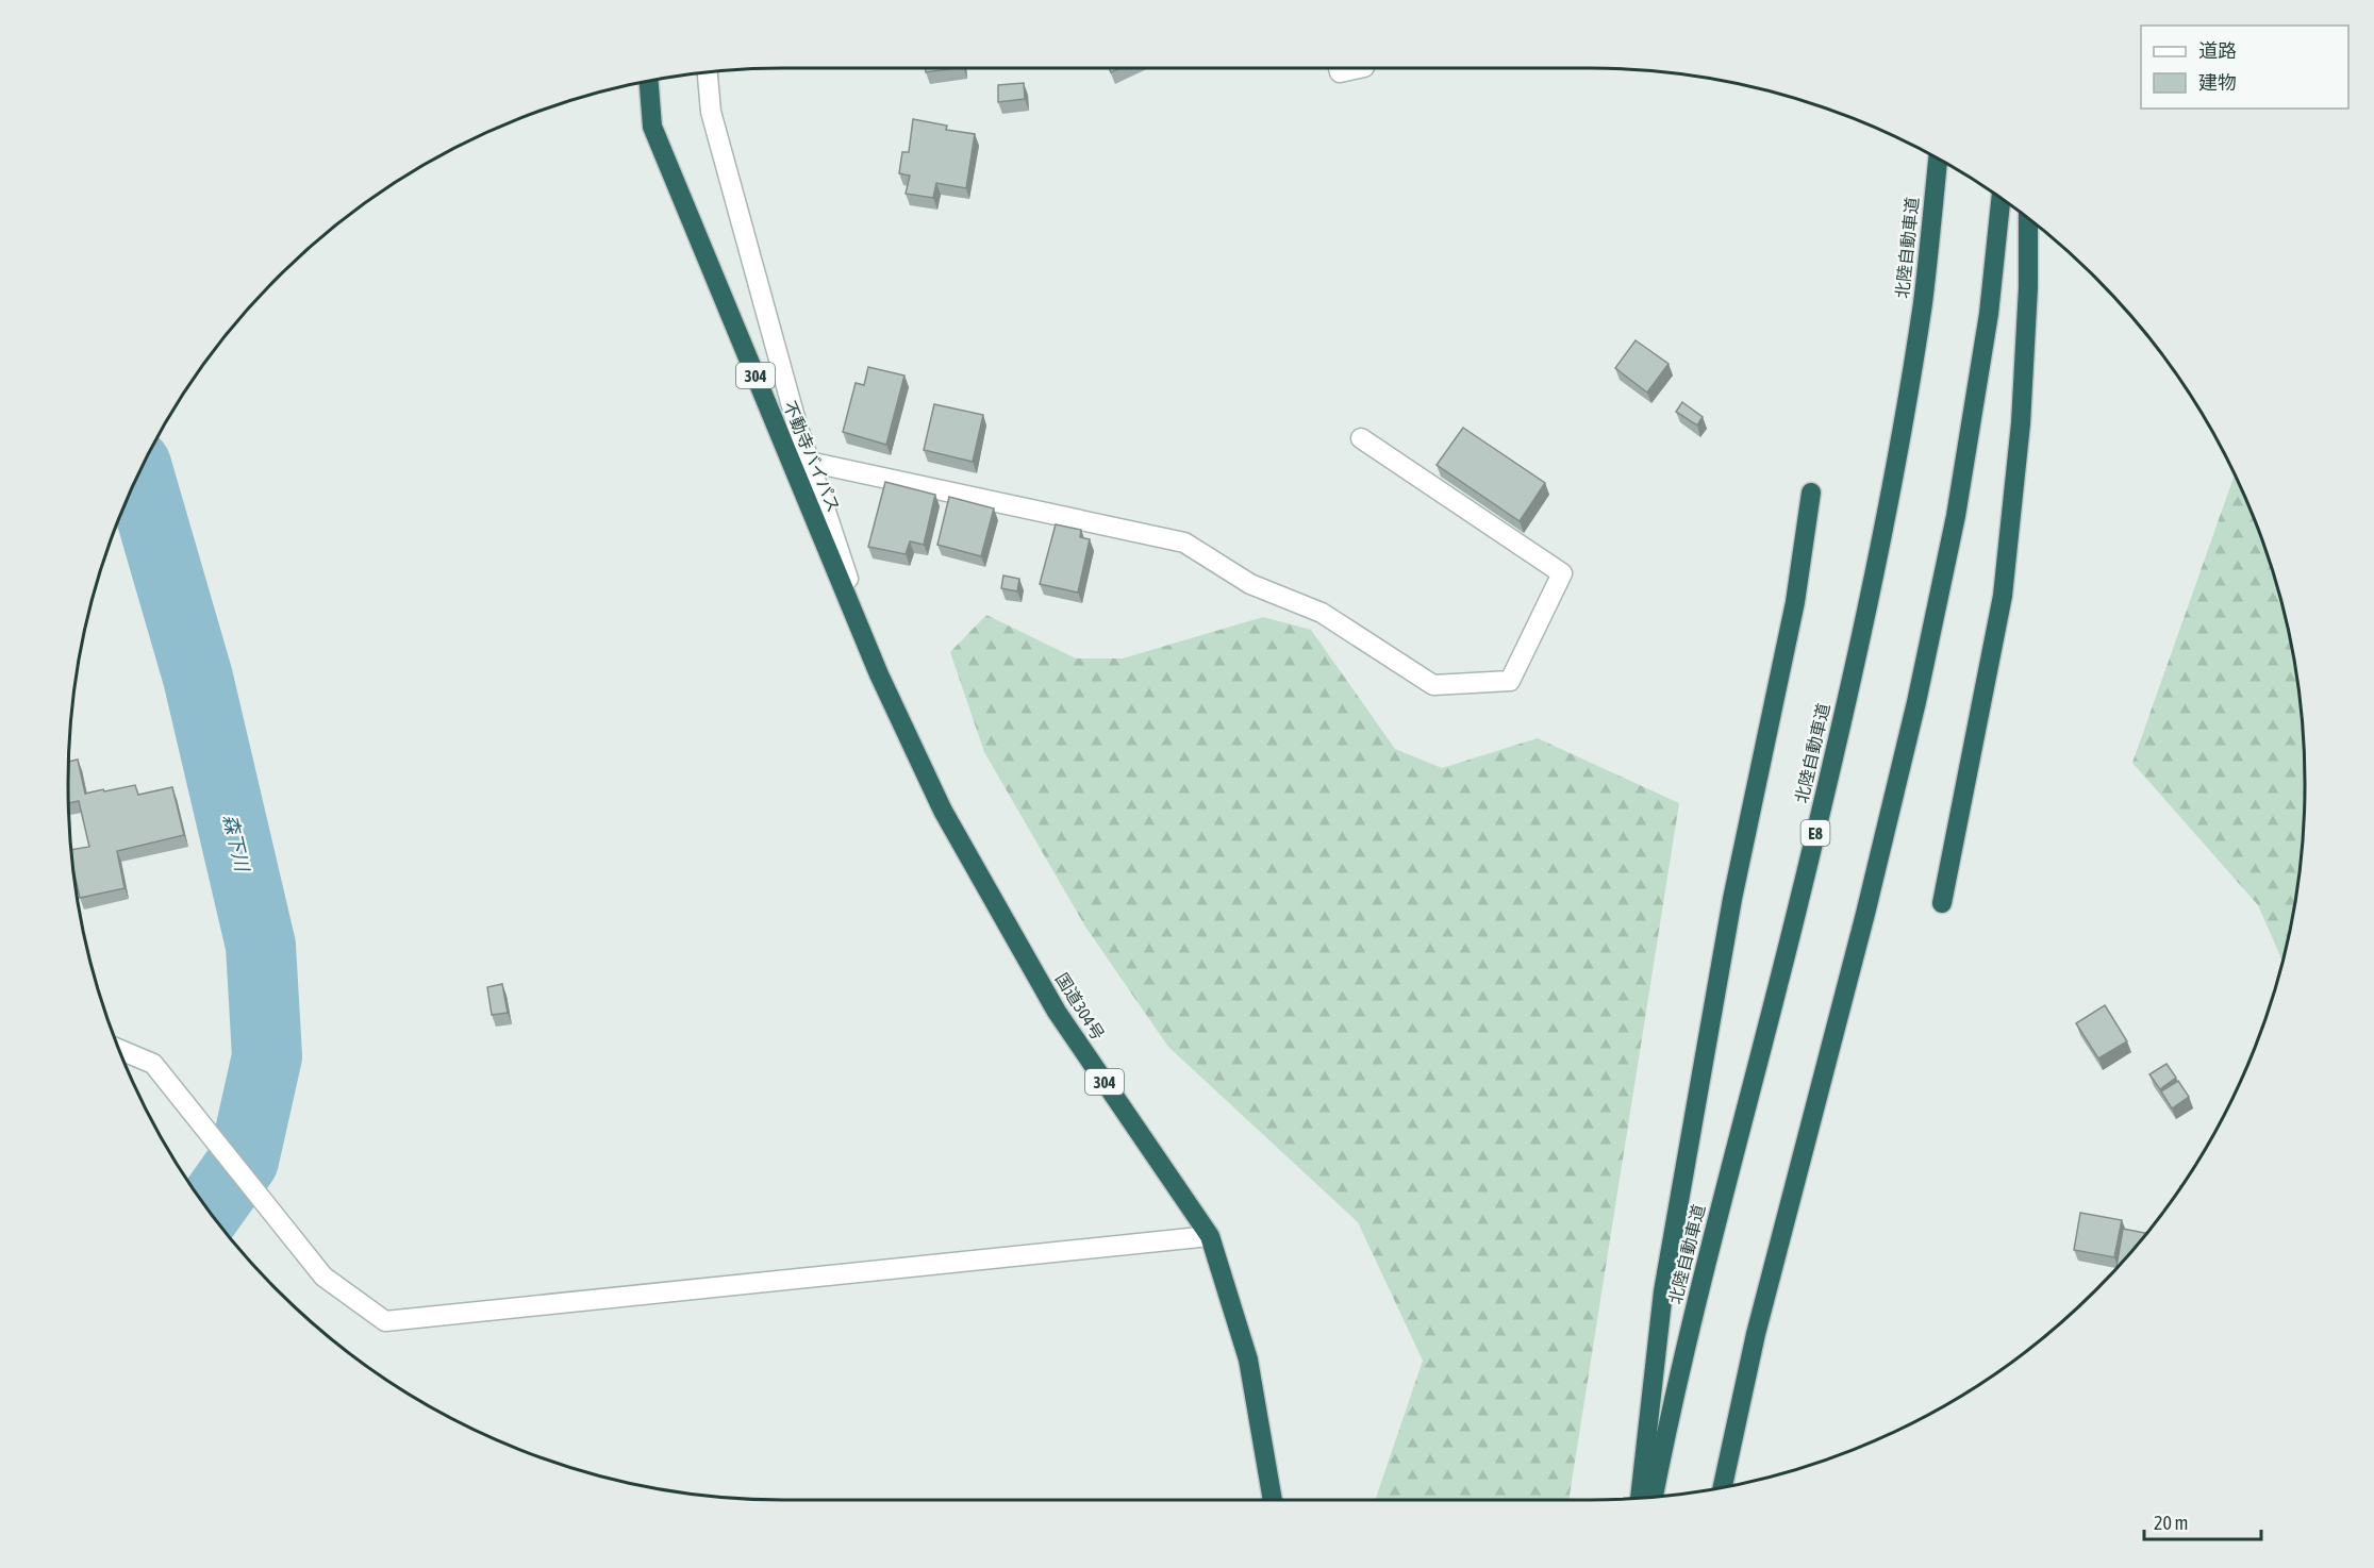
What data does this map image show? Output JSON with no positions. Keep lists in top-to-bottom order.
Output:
{
  "streets": {
    "highway": [
      "北陸自動車道",
      "304",
      "不動寺バイパス",
      "E8",
      "国道304号"
    ]
  },
  "crossings": [
    ["不動寺バイパス", "国道304号"]
  ],
  "water": ["森下川"],
  "legend": ["道路", "建物"],
  "scale_bar": "20 m"
}
